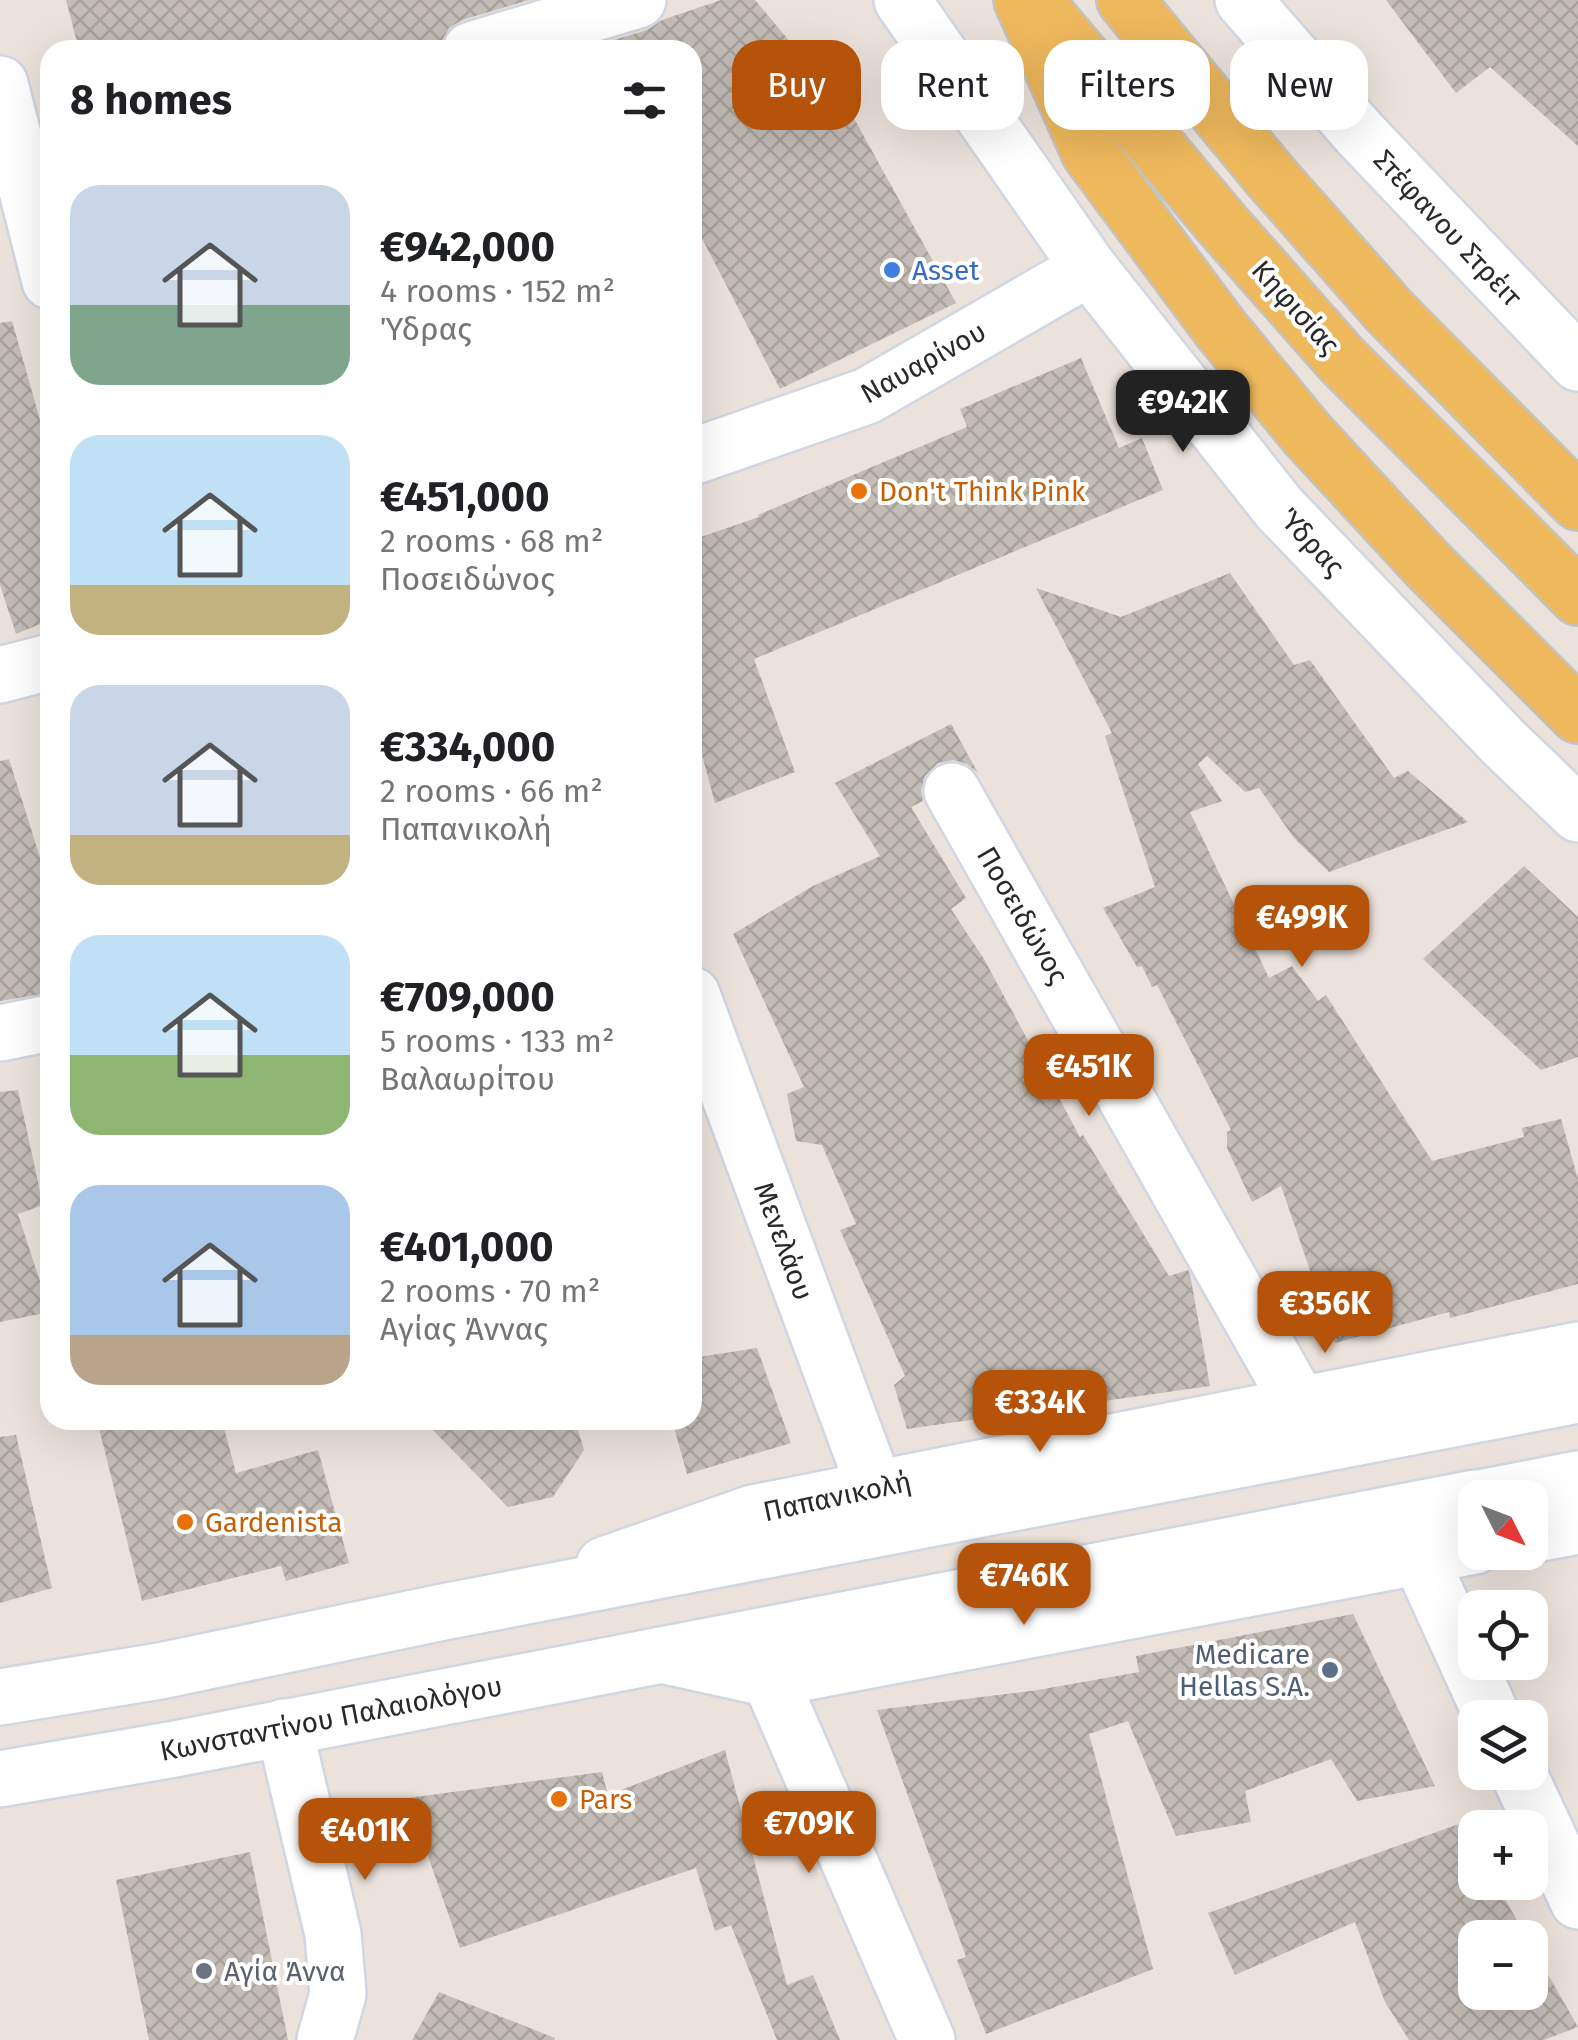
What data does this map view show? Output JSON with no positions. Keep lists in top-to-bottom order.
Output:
{
  "streets": {
    "main road": ["Κηφισίας"],
    "street": [
      "Στέφανου Στρέιτ",
      "Ναυαρίνου",
      "Ύδρας",
      "Ποσειδώνος",
      "Μενελάου",
      "Παπανικολή",
      "Κωνσταντίνου Παλαιολόγου"
    ]
  },
  "crossings": [
    ["Ναυαρίνου", "Ύδρας"],
    ["Ποσειδώνος", "Παπανικολή"],
    ["Μενελάου", "Παπανικολή"]
  ],
  "places": [
    "Asset",
    "Don't Think Pink",
    "Gardenista",
    "Medicare Hellas S.A.",
    "Pars",
    "Αγία Άννα"
  ],
  "north": "bottom right",
  "page": {
    "chip": [
      "Buy",
      "Rent",
      "Filters",
      "New"
    ],
    "heading": "8 homes",
    "list": [
      {
        "name": "€942,000",
        "note": "4 rooms · 152 m² · Ύδρας"
      },
      {
        "name": "€451,000",
        "note": "2 rooms · 68 m² · Ποσειδώνος"
      },
      {
        "name": "€334,000",
        "note": "2 rooms · 66 m² · Παπανικολή"
      },
      {
        "name": "€709,000",
        "note": "5 rooms · 133 m² · Βαλαωρίτου"
      },
      {
        "name": "€401,000",
        "note": "2 rooms · 70 m² · Αγίας Άννας"
      }
    ],
    "price": [
      "€942K",
      "€499K",
      "€451K",
      "€356K",
      "€334K",
      "€746K",
      "€709K",
      "€401K"
    ],
    "map_buttons": ["+", "−"]
  }
}
